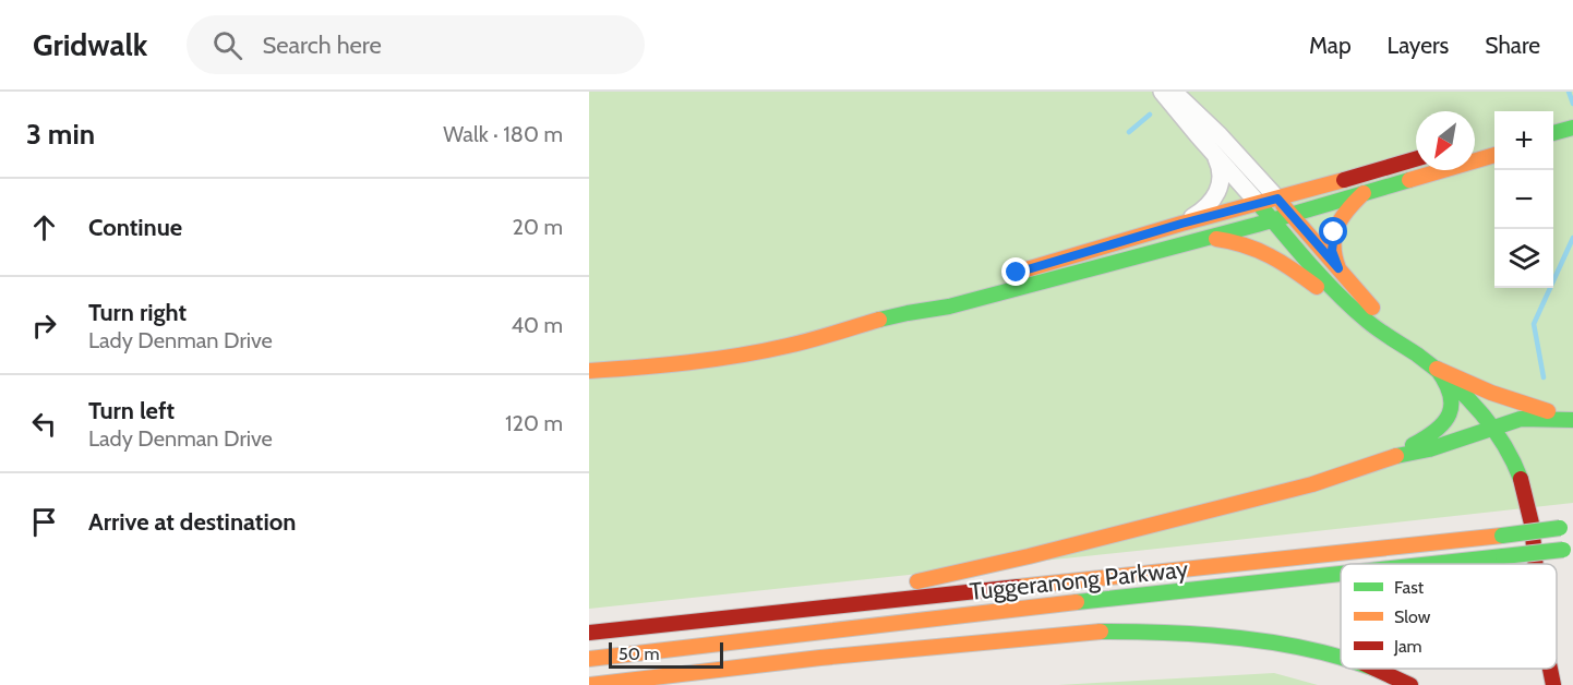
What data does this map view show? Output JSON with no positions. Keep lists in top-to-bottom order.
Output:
{
  "streets": {
    "main road": ["Tuggeranong Parkway"]
  },
  "legend": ["Fast", "Slow", "Jam"],
  "scale_bar": "50 m",
  "north": "bottom left",
  "page": {
    "header": "Gridwalk",
    "search": "Search here",
    "nav": ["Map", "Layers", "Share"],
    "heading": ["3 min", "Walk · 180 m"],
    "map_buttons": ["+", "−"],
    "list": [
      ["Continue", "20 m"],
      ["Turn right", "Lady Denman Drive", "40 m"],
      ["Turn left", "Lady Denman Drive", "120 m"],
      "Arrive at destination"
    ],
    "scale": "50 m"
  }
}
